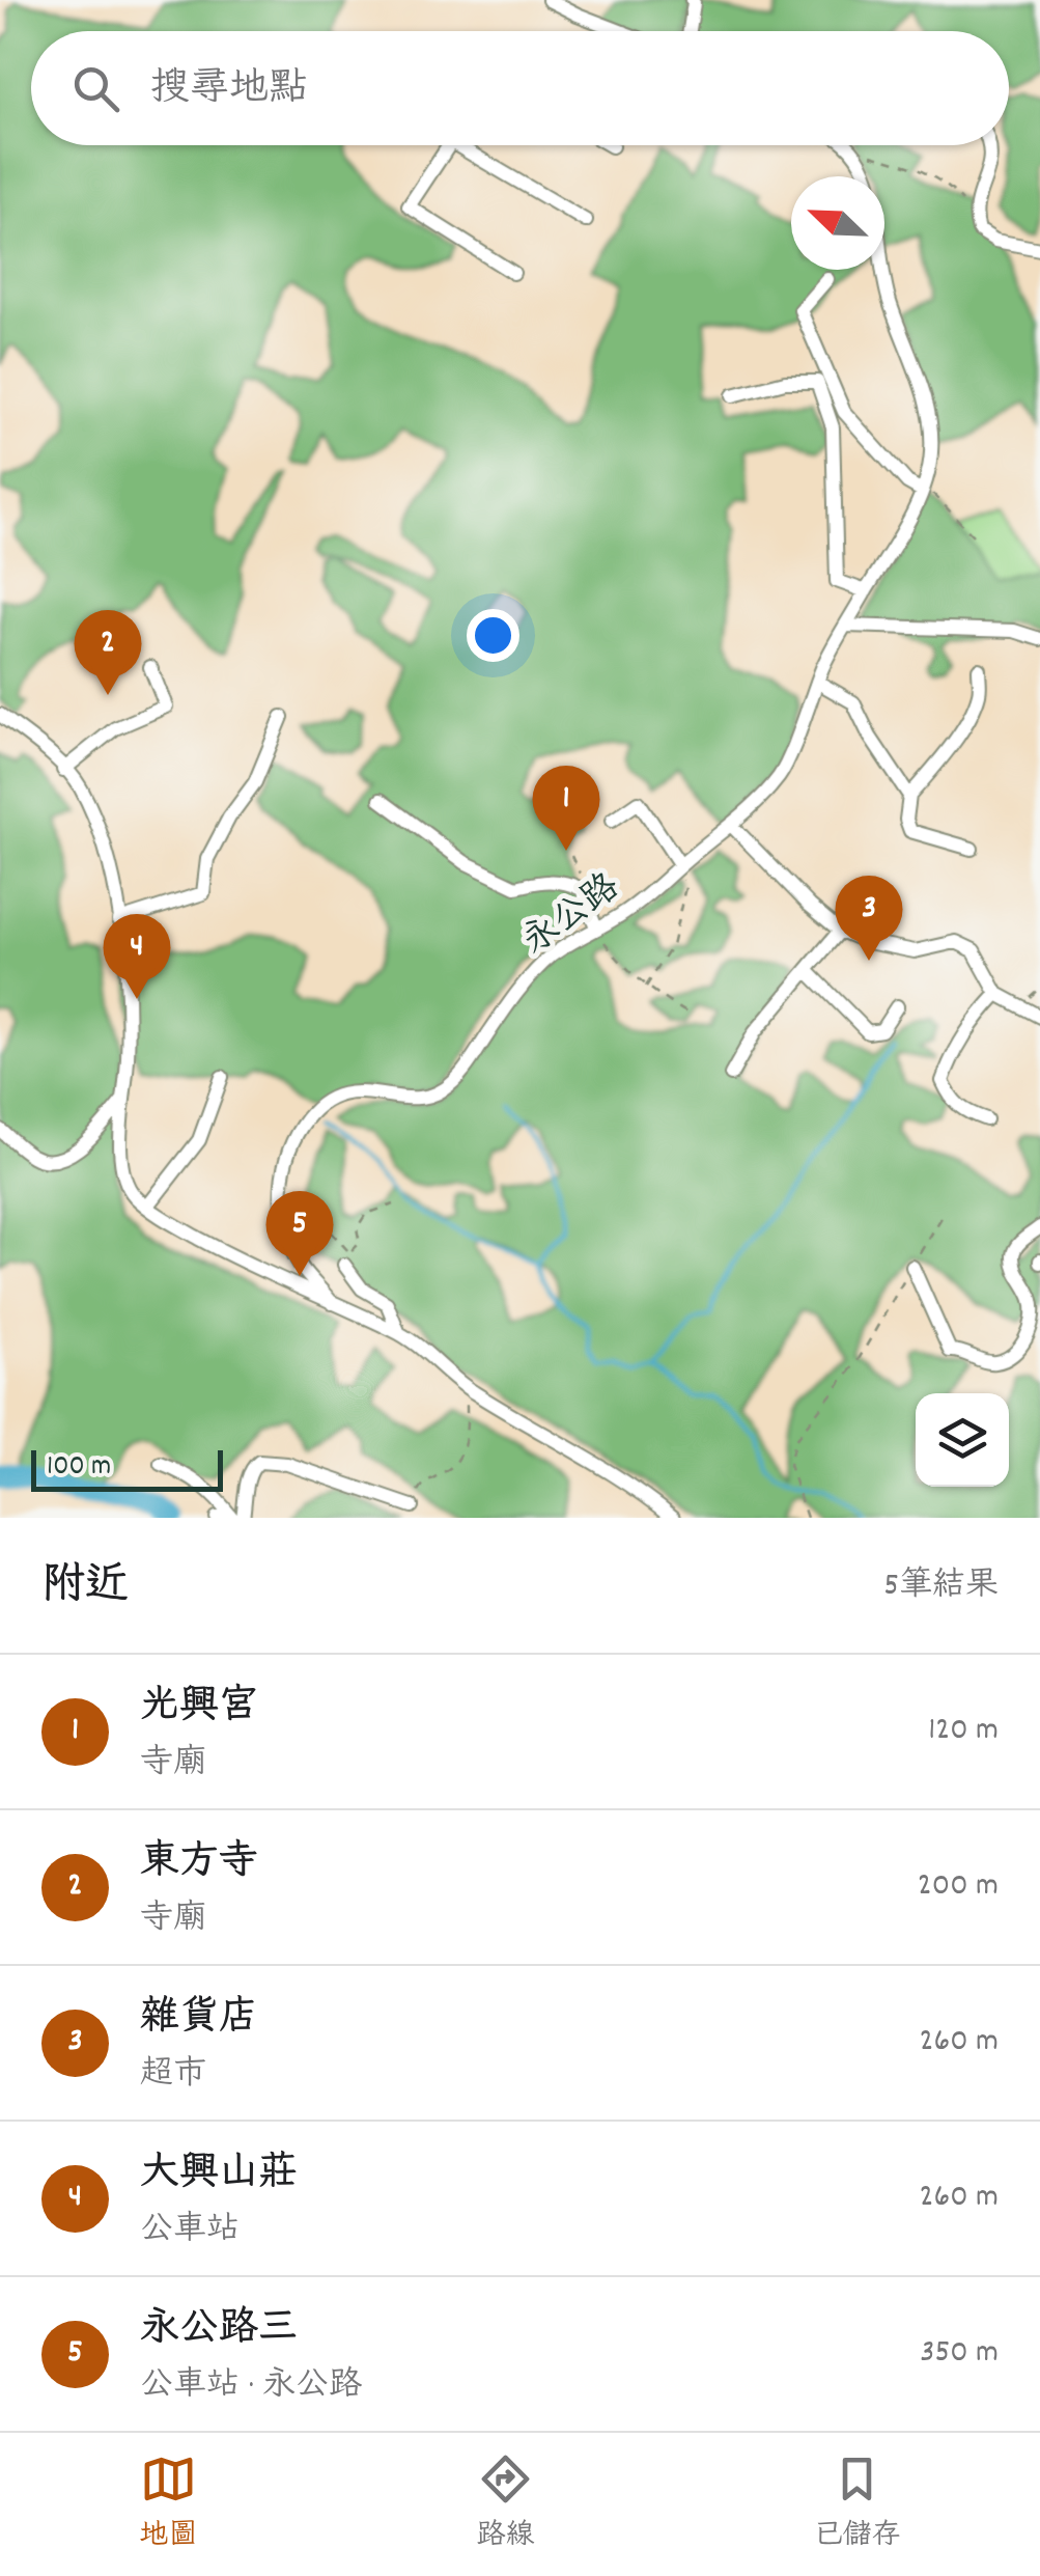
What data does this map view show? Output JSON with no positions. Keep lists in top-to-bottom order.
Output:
{
  "streets": {
    "street": ["永公路"]
  },
  "scale_bar": "100 m",
  "north": "top left",
  "page": {
    "search": "搜尋地點",
    "pins": [
      "2",
      "1",
      "3",
      "4",
      "5"
    ],
    "scale": "100 m",
    "heading": ["附近", "5筆結果"],
    "list": [
      {
        "mark": "1",
        "name": "光興宮",
        "note": "寺廟",
        "value": "120 m"
      },
      {
        "mark": "2",
        "name": "東方寺",
        "note": "寺廟",
        "value": "200 m"
      },
      {
        "mark": "3",
        "name": "雜貨店",
        "note": "超市",
        "value": "260 m"
      },
      {
        "mark": "4",
        "name": "大興山莊",
        "note": "公車站",
        "value": "260 m"
      },
      {
        "mark": "5",
        "name": "永公路三",
        "note": "公車站 · 永公路",
        "value": "350 m"
      }
    ],
    "nav": ["地圖", "路線", "已儲存"]
  }
}
